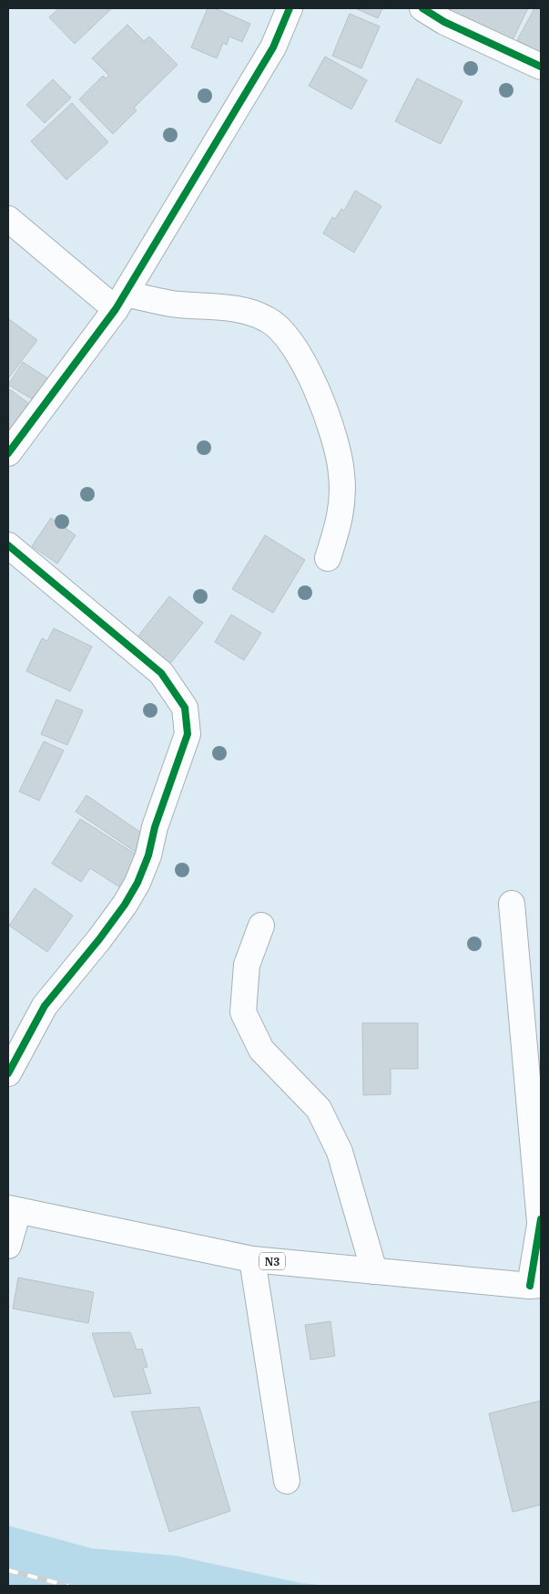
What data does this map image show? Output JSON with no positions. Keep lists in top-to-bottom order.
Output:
{
  "streets": {
    "main road": ["N3"]
  }
}
